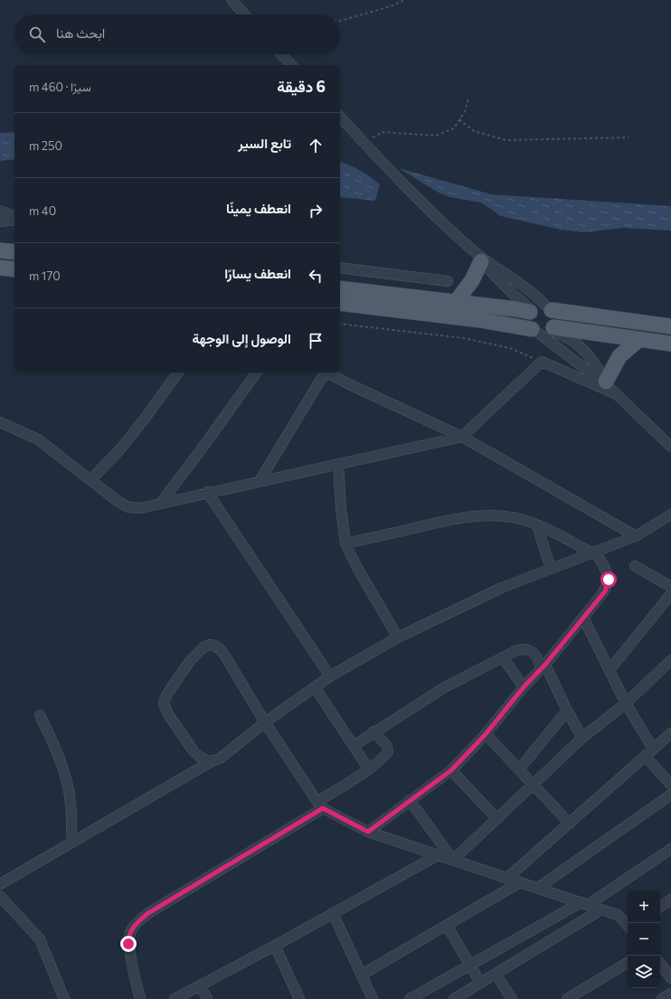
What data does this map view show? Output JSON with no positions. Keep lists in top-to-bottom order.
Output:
{
  "page": {
    "search": "ابحث هنا",
    "heading": ["6 دقيقة", "سيرًا · 460 m"],
    "list": [
      ["تابع السير", "250 m"],
      ["انعطف يمينًا", "40 m"],
      ["انعطف يسارًا", "170 m"],
      "الوصول إلى الوجهة"
    ],
    "map_buttons": ["+", "−"]
  }
}
